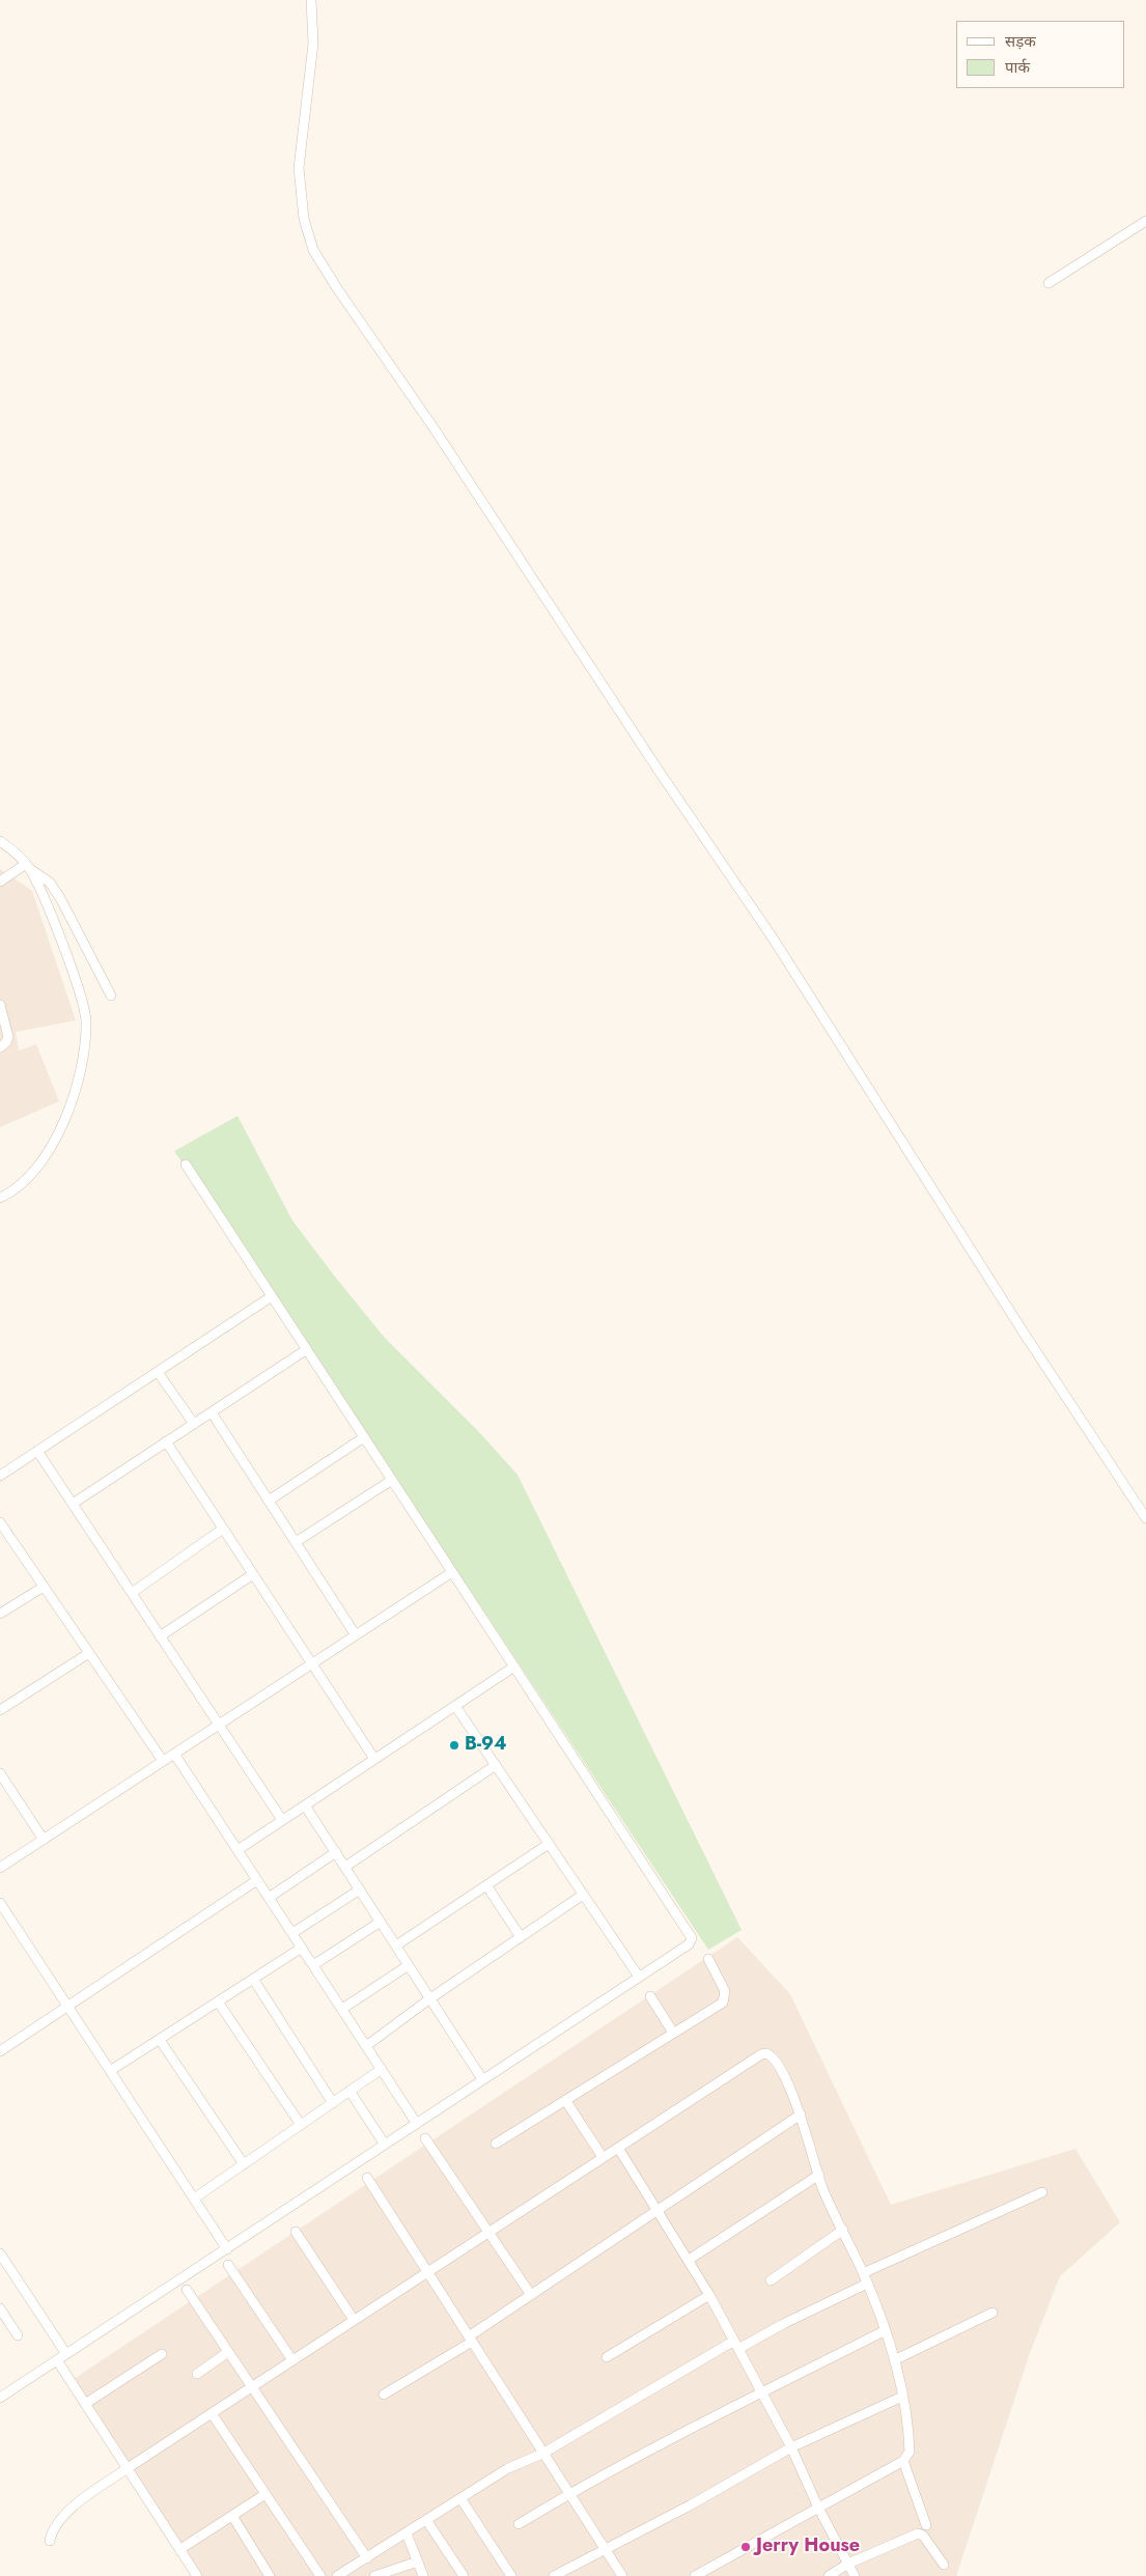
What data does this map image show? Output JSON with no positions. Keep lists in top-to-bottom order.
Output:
{
  "places": ["B-94", "Jerry House"],
  "legend": ["सड़क", "पार्क"]
}
